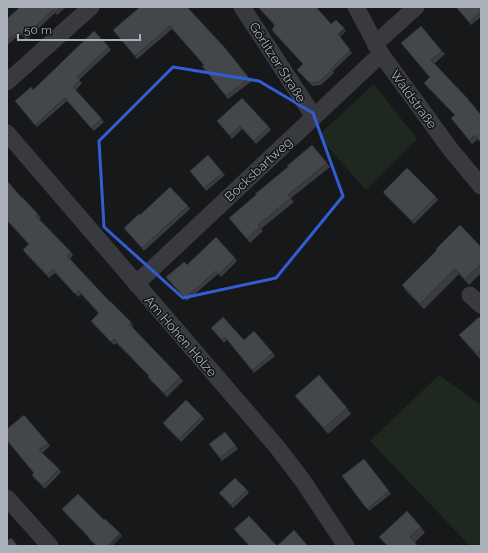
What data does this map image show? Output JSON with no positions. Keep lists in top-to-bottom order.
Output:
{
  "streets": {
    "street": [
      "Görlitzer Straße",
      "Waldstraße",
      "Bocksbartweg",
      "Am Hohen Holze"
    ]
  },
  "crossings": [
    ["Görlitzer Straße", "Bocksbartweg"],
    ["Waldstraße", "Bocksbartweg"],
    ["Bocksbartweg", "Am Hohen Holze"]
  ],
  "scale_bar": "50 m"
}
